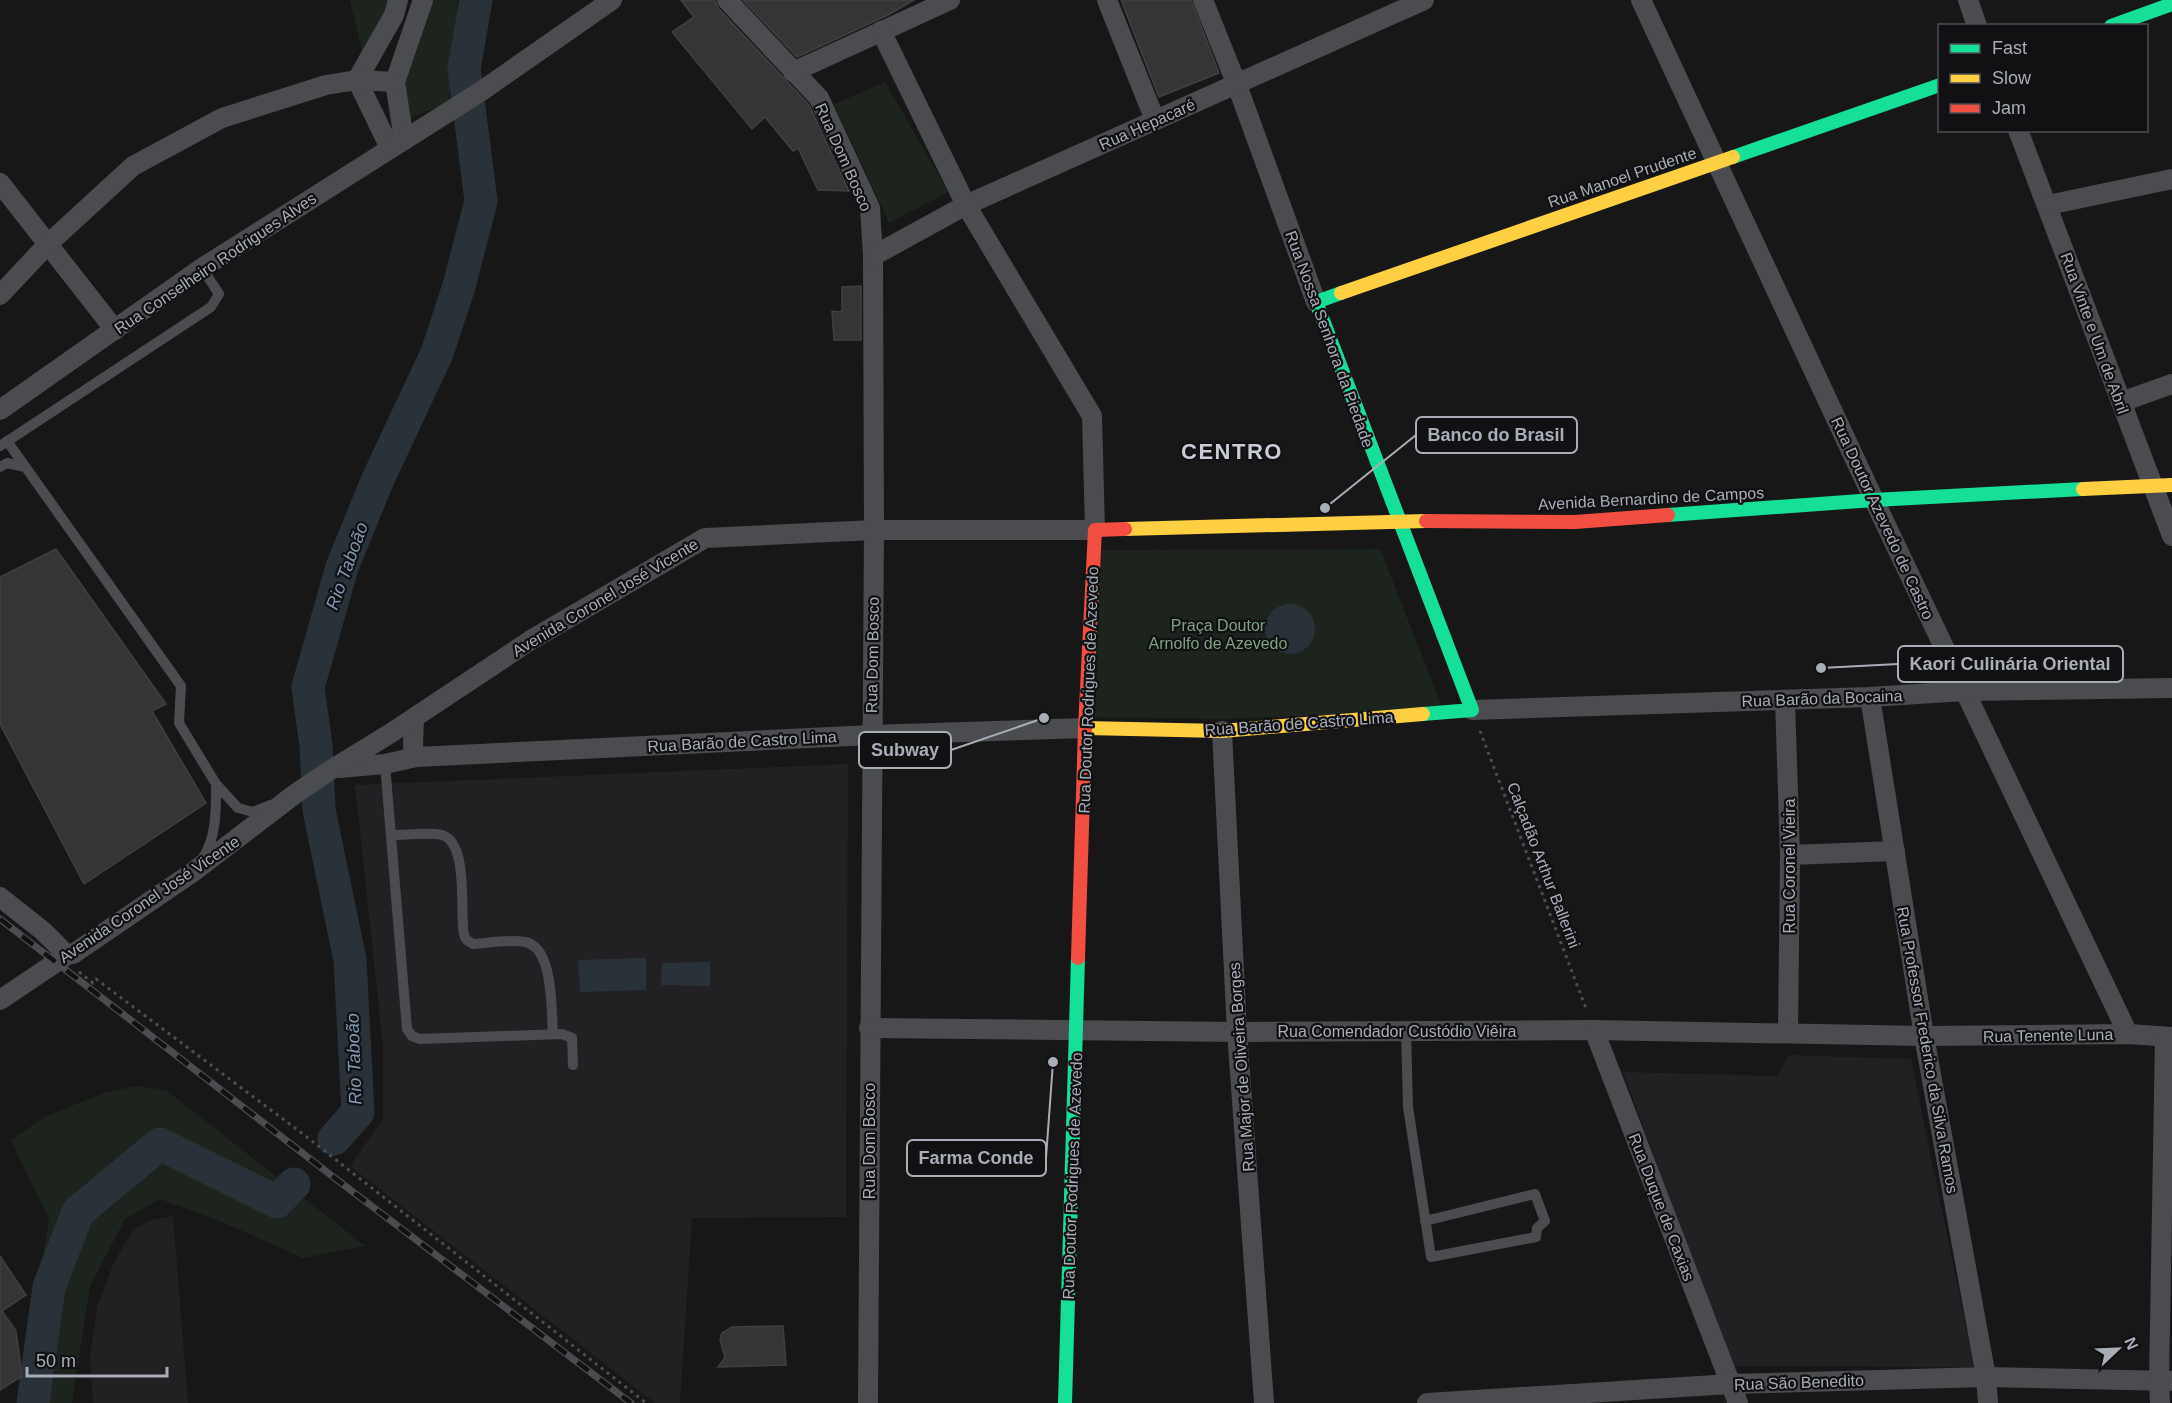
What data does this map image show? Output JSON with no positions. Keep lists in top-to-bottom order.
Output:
{
  "streets": {
    "street": [
      "Rua Hepacaré",
      "Rua Dom Bosco",
      "Rua Manoel Prudente",
      "Rua Conselheiro Rodrigues Alves",
      "Rua Vinte e Um de Abril",
      "Rua Nossa Senhora da Piedade",
      "Avenida Bernardino de Campos",
      "Rua Doutor Azevedo de Castro",
      "Avenida Coronel José Vicente",
      "Rua Doutor Rodrigues de Azevedo",
      "Rua Barão da Bocaina",
      "Rua Barão de Castro Lima",
      "Rua Coronel Vieira",
      "Rua Comendador Custódio Viêira",
      "Rua Tenente Luna",
      "Rua Professor Frederico da Silva Ramos",
      "Rua Major de Oliveira Borges",
      "Rua Duque de Caxias",
      "Rua São Benedito"
    ],
    "path": ["Calçadão Arthur Ballerini"]
  },
  "crossings": [
    ["Rua Hepacaré", "Rua Dom Bosco"],
    ["Rua Hepacaré", "Rua Nossa Senhora da Piedade"],
    ["Rua Hepacaré", "Rua Doutor Rodrigues de Azevedo"],
    ["Rua Dom Bosco", "Avenida Coronel José Vicente"],
    ["Rua Dom Bosco", "Rua Barão de Castro Lima"],
    ["Rua Dom Bosco", "Rua Comendador Custódio Viêira"],
    ["Rua Manoel Prudente", "Rua Nossa Senhora da Piedade"],
    ["Rua Manoel Prudente", "Rua Doutor Azevedo de Castro"],
    ["Rua Vinte e Um de Abril", "Avenida Bernardino de Campos"],
    ["Rua Nossa Senhora da Piedade", "Avenida Bernardino de Campos"],
    ["Rua Nossa Senhora da Piedade", "Rua Barão da Bocaina"],
    ["Rua Nossa Senhora da Piedade", "Rua Barão de Castro Lima"],
    ["Rua Nossa Senhora da Piedade", "Calçadão Arthur Ballerini"],
    ["Avenida Bernardino de Campos", "Rua Doutor Azevedo de Castro"],
    ["Avenida Bernardino de Campos", "Avenida Coronel José Vicente"],
    ["Avenida Bernardino de Campos", "Rua Doutor Rodrigues de Azevedo"],
    ["Rua Doutor Azevedo de Castro", "Rua Barão da Bocaina"],
    ["Rua Doutor Azevedo de Castro", "Rua Tenente Luna"],
    ["Avenida Coronel José Vicente", "Rua Doutor Rodrigues de Azevedo"],
    ["Avenida Coronel José Vicente", "Rua Barão de Castro Lima"],
    ["Rua Doutor Rodrigues de Azevedo", "Rua Barão de Castro Lima"],
    ["Rua Doutor Rodrigues de Azevedo", "Rua Comendador Custódio Viêira"],
    ["Rua Barão da Bocaina", "Rua Barão de Castro Lima"],
    ["Rua Barão da Bocaina", "Calçadão Arthur Ballerini"],
    ["Rua Barão da Bocaina", "Rua Coronel Vieira"],
    ["Rua Barão da Bocaina", "Rua Professor Frederico da Silva Ramos"],
    ["Rua Barão de Castro Lima", "Calçadão Arthur Ballerini"],
    ["Rua Barão de Castro Lima", "Rua Major de Oliveira Borges"],
    ["Calçadão Arthur Ballerini", "Rua Comendador Custódio Viêira"],
    ["Calçadão Arthur Ballerini", "Rua Duque de Caxias"],
    ["Rua Coronel Vieira", "Rua Comendador Custódio Viêira"],
    ["Rua Comendador Custódio Viêira", "Rua Tenente Luna"],
    ["Rua Comendador Custódio Viêira", "Rua Professor Frederico da Silva Ramos"],
    ["Rua Comendador Custódio Viêira", "Rua Major de Oliveira Borges"],
    ["Rua Comendador Custódio Viêira", "Rua Duque de Caxias"],
    ["Rua Tenente Luna", "Rua Professor Frederico da Silva Ramos"],
    ["Rua Professor Frederico da Silva Ramos", "Rua São Benedito"],
    ["Rua Duque de Caxias", "Rua São Benedito"]
  ],
  "districts": ["CENTRO"],
  "water": ["Rio Taboão"],
  "parks": ["Praça Doutor Arnolfo de Azevedo"],
  "places": [
    "Banco do Brasil",
    "Kaori Culinária Oriental",
    "Subway",
    "Farma Conde"
  ],
  "legend": ["Fast", "Slow", "Jam"],
  "scale_bar": "50 m",
  "north": "top right"
}
